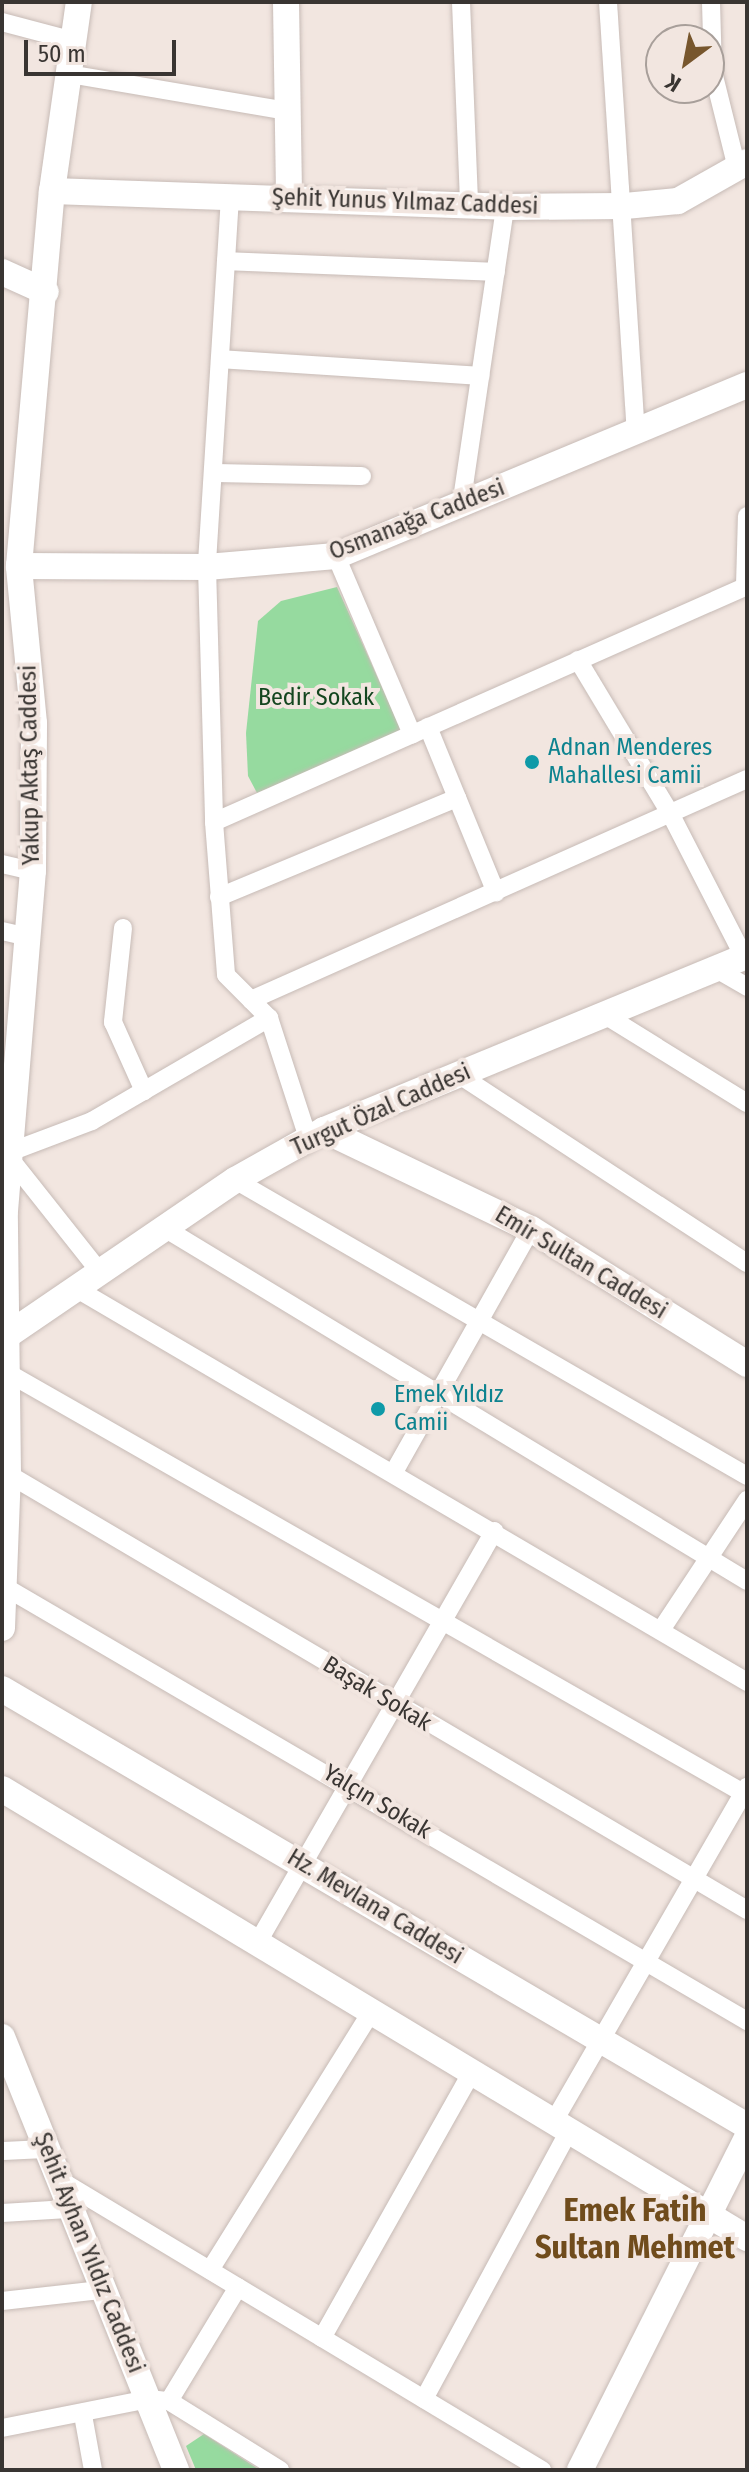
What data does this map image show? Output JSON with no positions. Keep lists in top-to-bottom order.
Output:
{
  "streets": {
    "street": [
      "Şehit Yunus Yılmaz Caddesi",
      "Osmanağa Caddesi",
      "Yakup Aktaş Caddesi",
      "Turgut Özal Caddesi",
      "Emir Sultan Caddesi",
      "Başak Sokak",
      "Yalçın Sokak",
      "Hz. Mevlana Caddesi",
      "Şehit Ayhan Yıldız Caddesi"
    ]
  },
  "crossings": [
    ["Şehit Yunus Yılmaz Caddesi", "Yakup Aktaş Caddesi"],
    ["Osmanağa Caddesi", "Yakup Aktaş Caddesi"],
    ["Yakup Aktaş Caddesi", "Turgut Özal Caddesi"],
    ["Turgut Özal Caddesi", "Emir Sultan Caddesi"]
  ],
  "districts": ["Emek Fatih Sultan Mehmet"],
  "parks": ["Bedir Sokak"],
  "places": ["Adnan Menderes Mahallesi Camii", "Emek Yıldız Camii"],
  "scale_bar": "50 m",
  "north": "bottom left"
}
